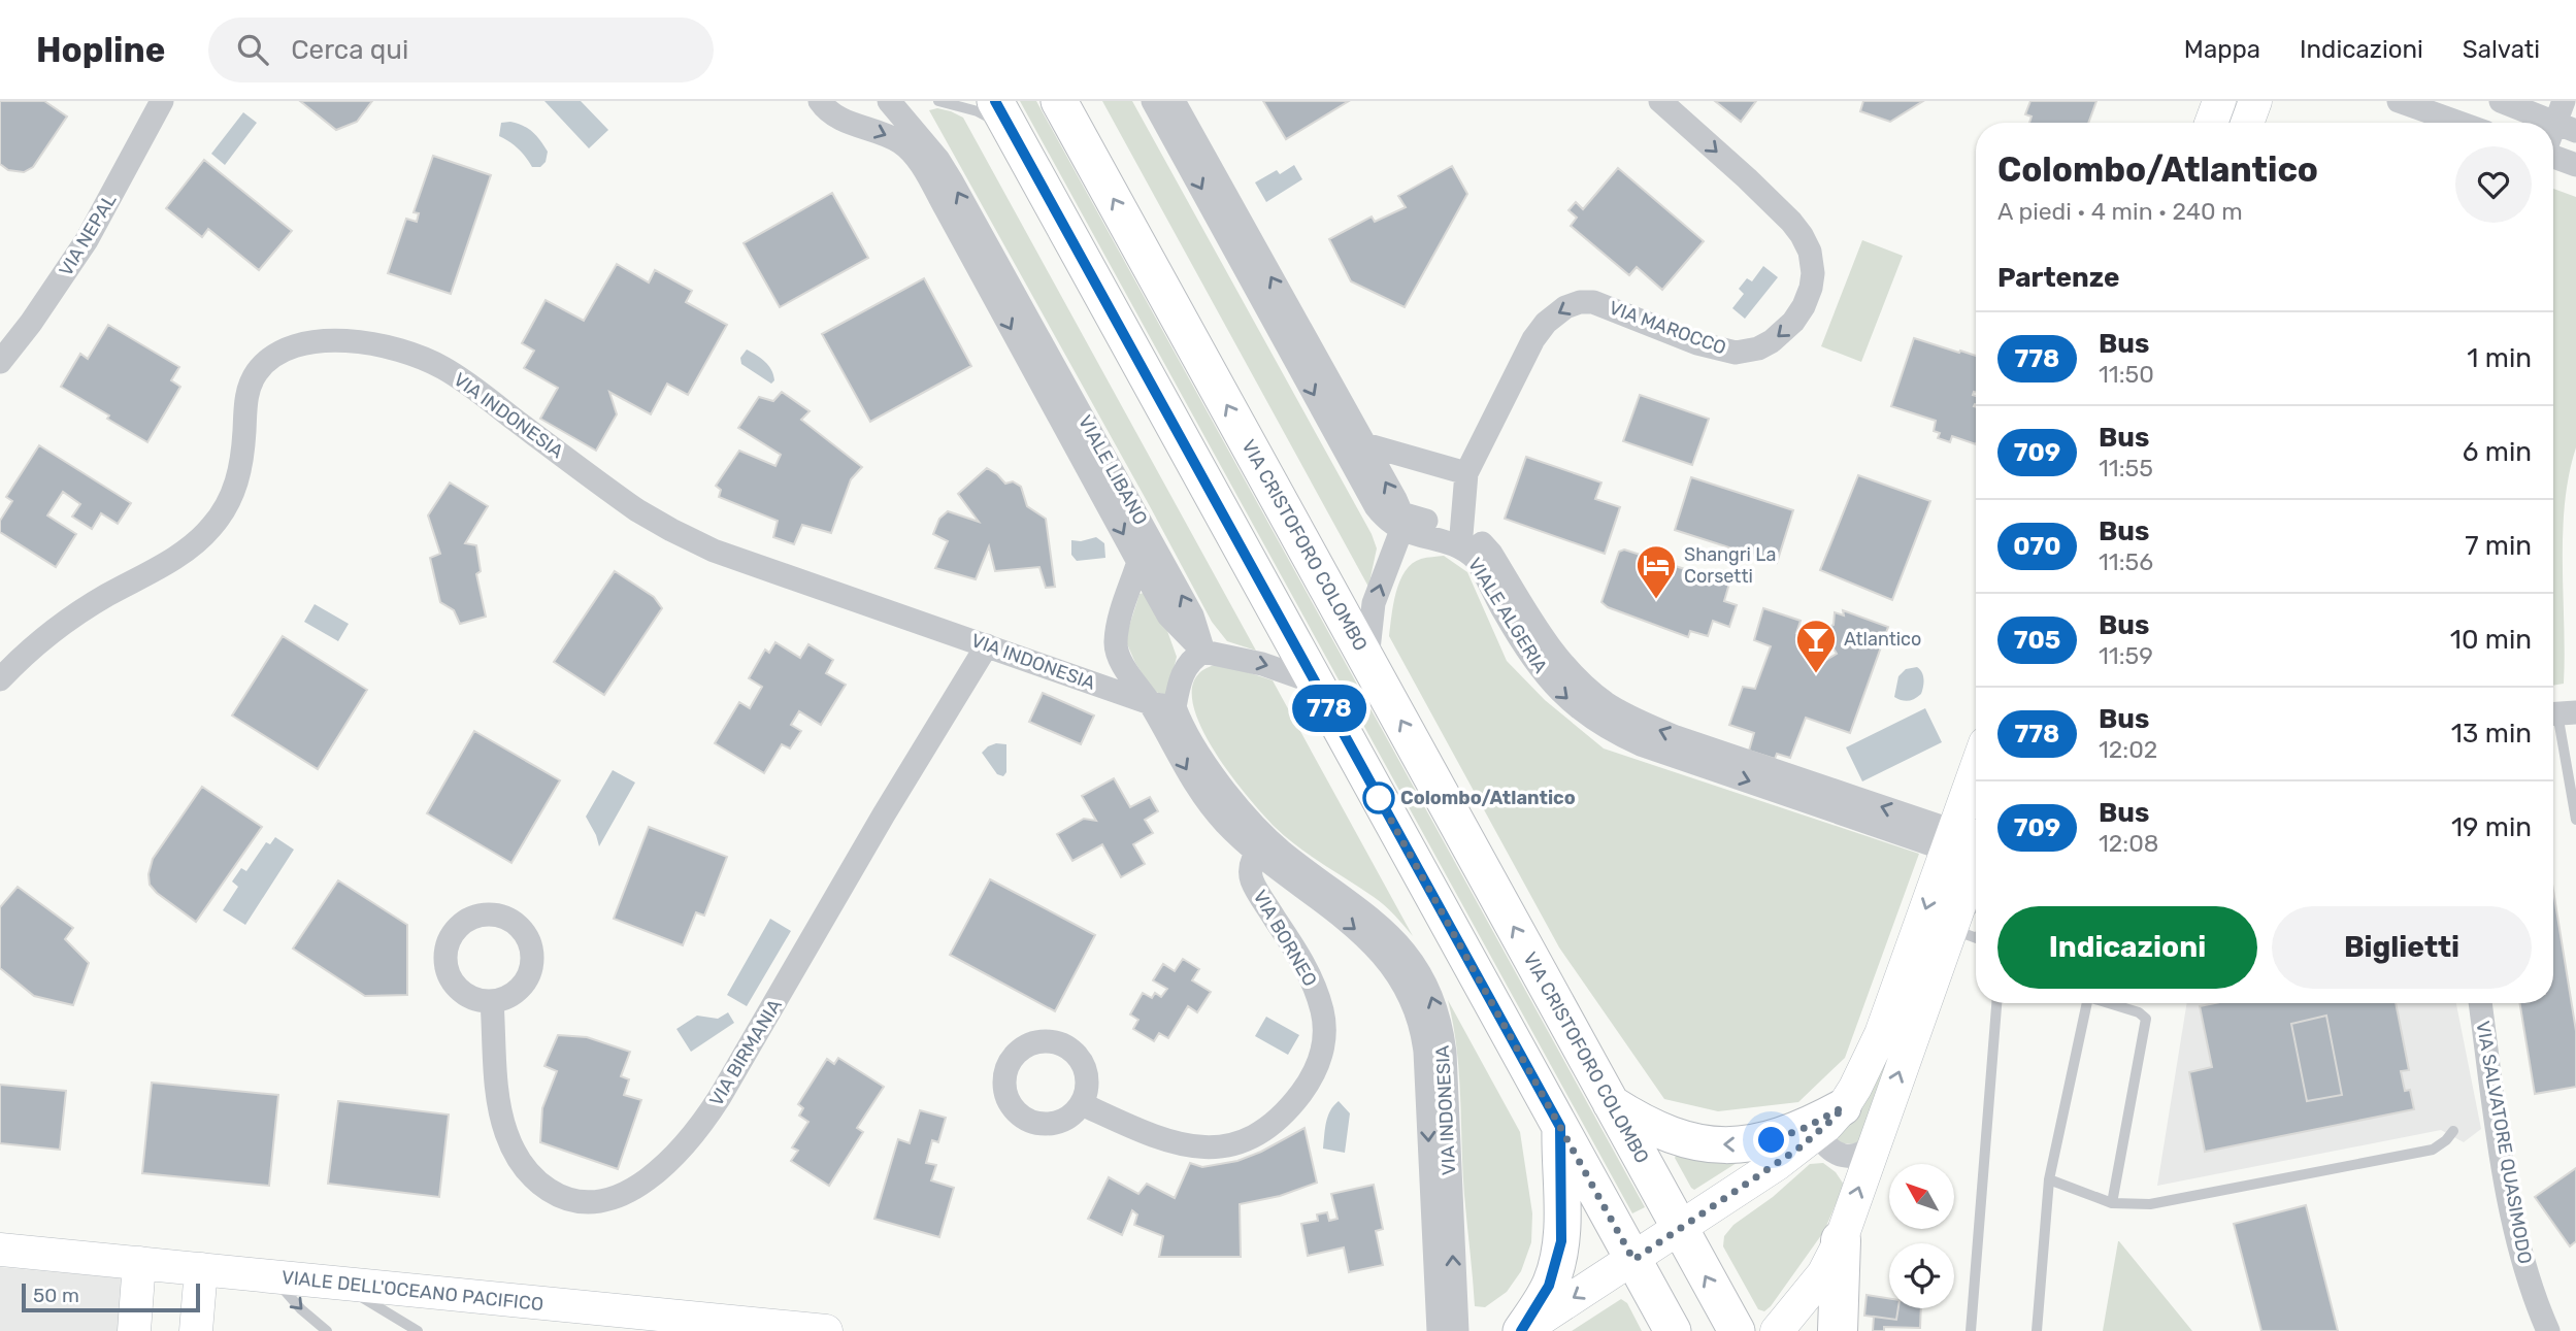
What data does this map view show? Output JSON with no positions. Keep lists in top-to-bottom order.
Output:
{
  "streets": {
    "main road": ["VIA CRISTOFORO COLOMBO", "VIALE DELL'OCEANO PACIFICO"],
    "street": [
      "VIA NEPAL",
      "VIA MAROCCO",
      "VIA INDONESIA",
      "VIALE LIBANO",
      "VIALE ALGERIA",
      "VIA BORNEO",
      "VIA BIRMANIA",
      "VIA SALVATORE QUASIMODO"
    ]
  },
  "crossings": [
    ["VIA INDONESIA", "VIA BORNEO"],
    ["VIA INDONESIA", "VIA BIRMANIA"]
  ],
  "places": {
    "hotel": ["Shangri La Corsetti"],
    "bar": ["Atlantico"],
    "other": ["Colombo/Atlantico"]
  },
  "lines": ["bus line 778"],
  "scale_bar": "50 m",
  "north": "top left",
  "page": {
    "header": "Hopline",
    "search": "Cerca qui",
    "nav": ["Mappa", "Indicazioni", "Salvati"],
    "on_map": "778",
    "heading": [
      ["Colombo/Atlantico", "A piedi · 4 min · 240 m"],
      "Partenze"
    ],
    "list": [
      {
        "mark": "778",
        "name": "Bus",
        "note": "11:50",
        "value": "1 min"
      },
      {
        "mark": "709",
        "name": "Bus",
        "note": "11:55",
        "value": "6 min"
      },
      {
        "mark": "070",
        "name": "Bus",
        "note": "11:56",
        "value": "7 min"
      },
      {
        "mark": "705",
        "name": "Bus",
        "note": "11:59",
        "value": "10 min"
      },
      {
        "mark": "778",
        "name": "Bus",
        "note": "12:02",
        "value": "13 min"
      },
      {
        "mark": "709",
        "name": "Bus",
        "note": "12:08",
        "value": "19 min"
      }
    ],
    "buttons": ["Indicazioni", "Biglietti"],
    "scale": "50 m"
  }
}
